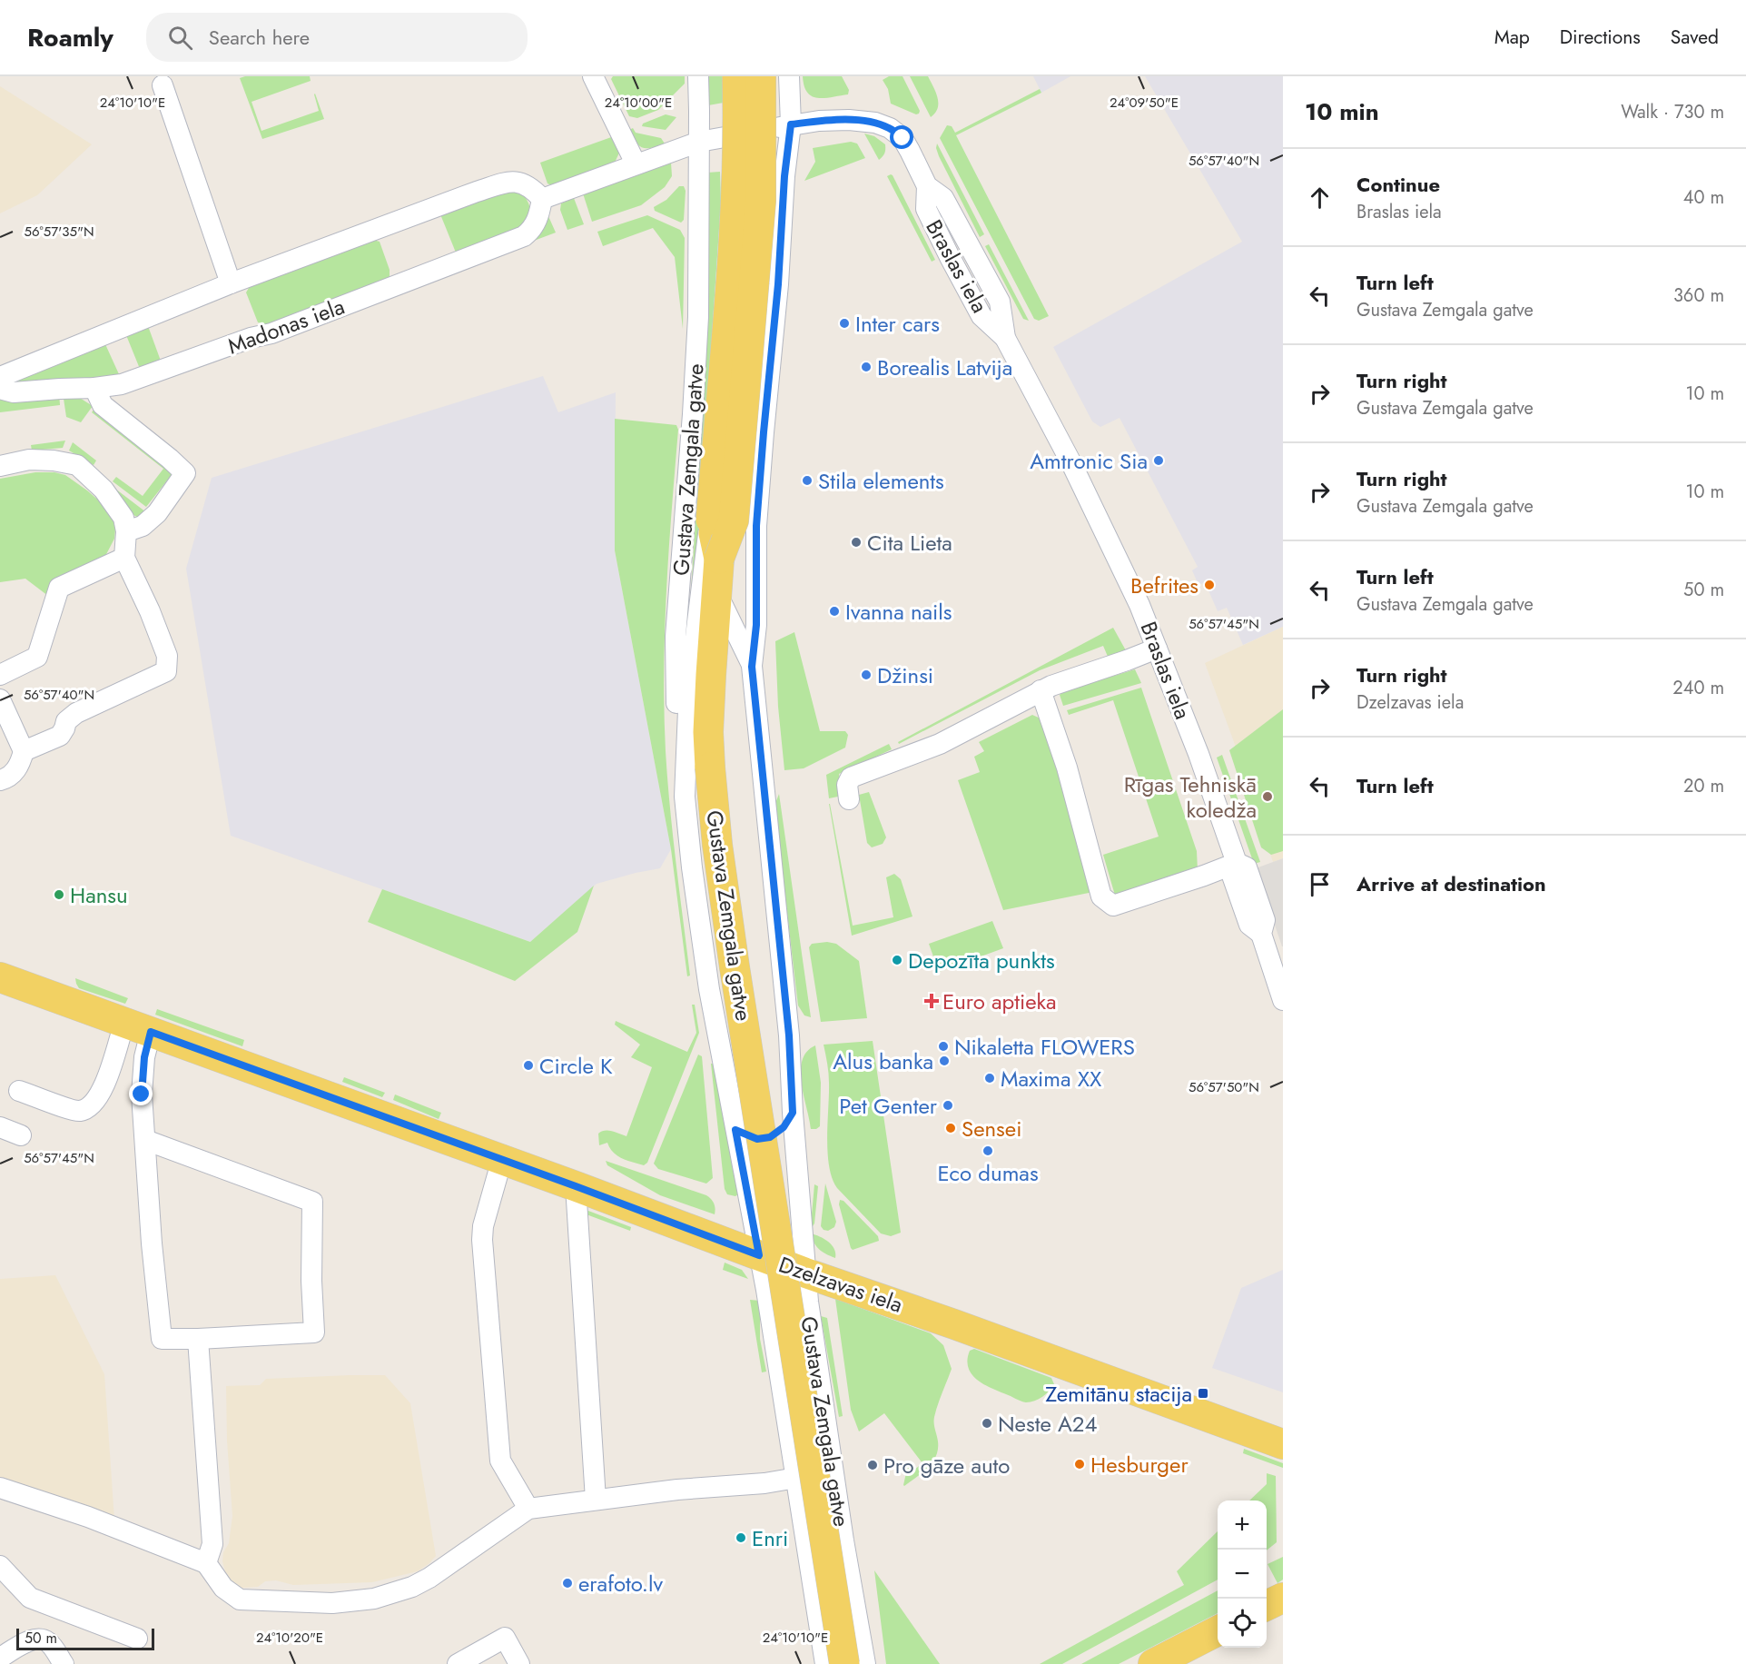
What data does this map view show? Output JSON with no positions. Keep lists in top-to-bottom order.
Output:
{
  "streets": {
    "main road": ["Gustava Zemgala gatve", "Dzelzavas iela"],
    "street": ["Braslas iela", "Madonas iela"]
  },
  "crossings": [
    ["Braslas iela", "Gustava Zemgala gatve"],
    ["Gustava Zemgala gatve", "Dzelzavas iela"]
  ],
  "places": {
    "other": [
      "Inter cars",
      "Borealis Latvija",
      "Amtronic Sia",
      "Stila elements",
      "Cita Lieta",
      "Befrites",
      "Ivanna nails",
      "Džinsi",
      "Rīgas Tehniskā koledža",
      "Hansu",
      "Depozīta punkts",
      "Nikaletta FLOWERS",
      "Alus banka",
      "Circle K",
      "Maxima XX",
      "Pet Genter",
      "Sensei",
      "Eco dumas",
      "Neste A24",
      "Hesburger",
      "Pro gāze auto",
      "Enri",
      "erafoto.lv"
    ],
    "health": ["Euro aptieka"],
    "transit": ["Zemitānu stacija"]
  },
  "scale_bar": "50 m",
  "page": {
    "header": "Roamly",
    "search": "Search here",
    "nav": ["Map", "Directions", "Saved"],
    "heading": ["10 min", "Walk · 730 m"],
    "list": [
      ["Continue", "Braslas iela", "40 m"],
      ["Turn left", "Gustava Zemgala gatve", "360 m"],
      ["Turn right", "Gustava Zemgala gatve", "10 m"],
      ["Turn right", "Gustava Zemgala gatve", "10 m"],
      ["Turn left", "Gustava Zemgala gatve", "50 m"],
      ["Turn right", "Dzelzavas iela", "240 m"],
      ["Turn left", "20 m"],
      "Arrive at destination"
    ],
    "map_buttons": ["+", "−"],
    "scale": "50 m"
  },
  "coordinates": [
    "24°10'10\"E",
    "24°10'00\"E",
    "24°09'50\"E",
    "56°57'40\"N",
    "56°57'35\"N",
    "56°57'45\"N",
    "56°57'50\"N",
    "24°10'20\"E"
  ]
}
